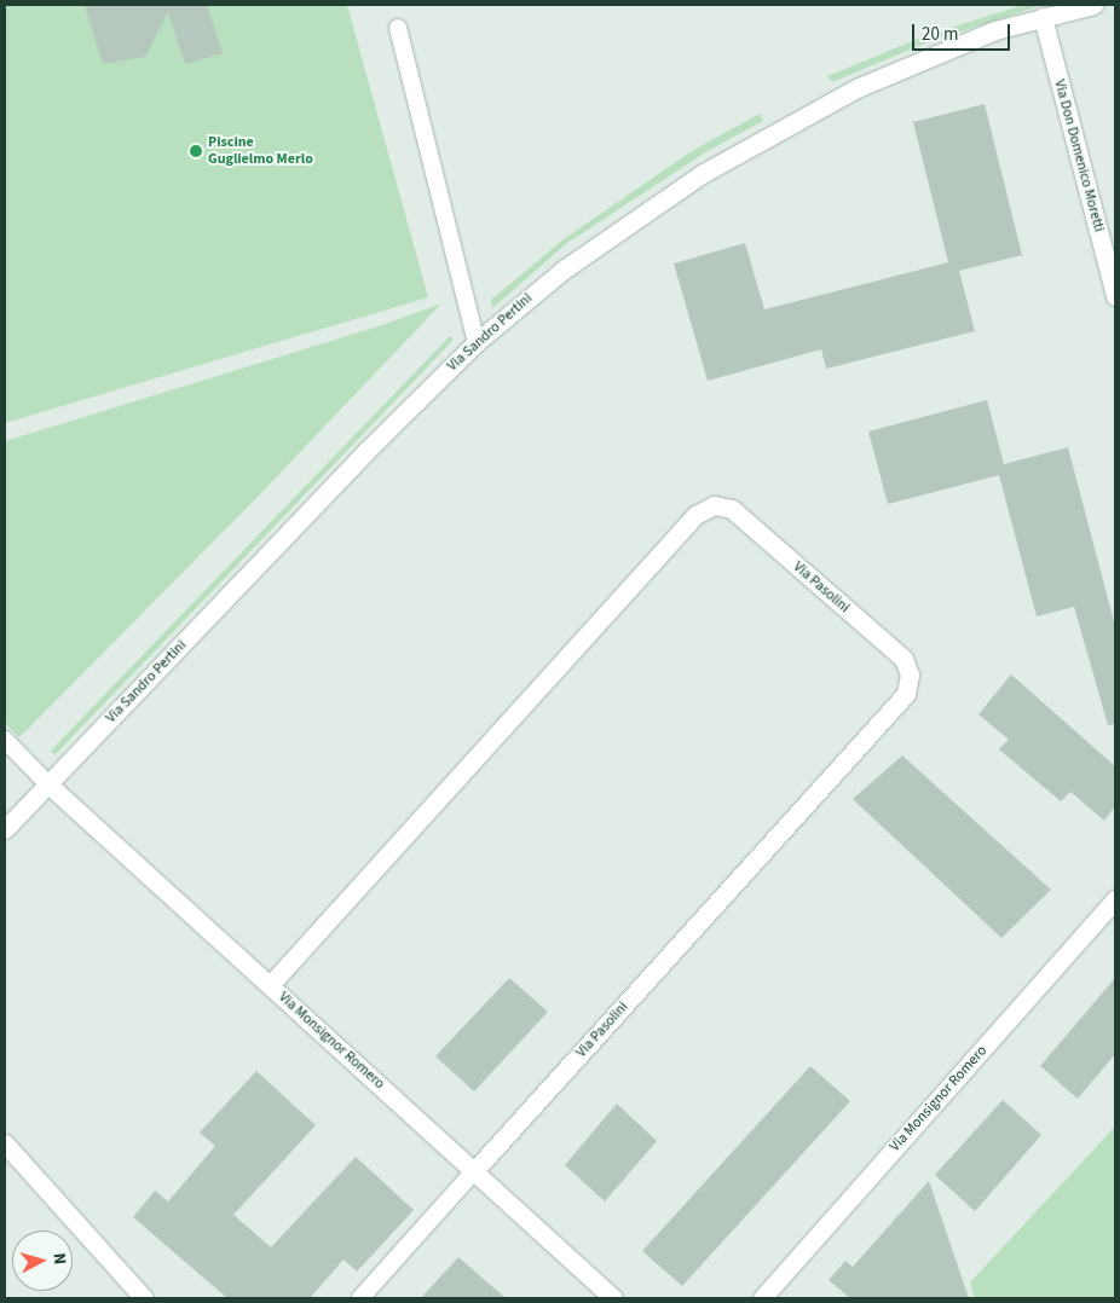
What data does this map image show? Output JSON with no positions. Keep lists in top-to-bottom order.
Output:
{
  "streets": {
    "street": [
      "Via Don Domenico Moretti",
      "Via Sandro Pertini",
      "Via Pasolini",
      "Via Monsignor Romero"
    ]
  },
  "crossings": [
    ["Via Don Domenico Moretti", "Via Sandro Pertini"],
    ["Via Sandro Pertini", "Via Monsignor Romero"],
    ["Via Pasolini", "Via Monsignor Romero"]
  ],
  "places": ["Piscine Guglielmo Merlo"],
  "scale_bar": "20 m",
  "north": "right"
}
